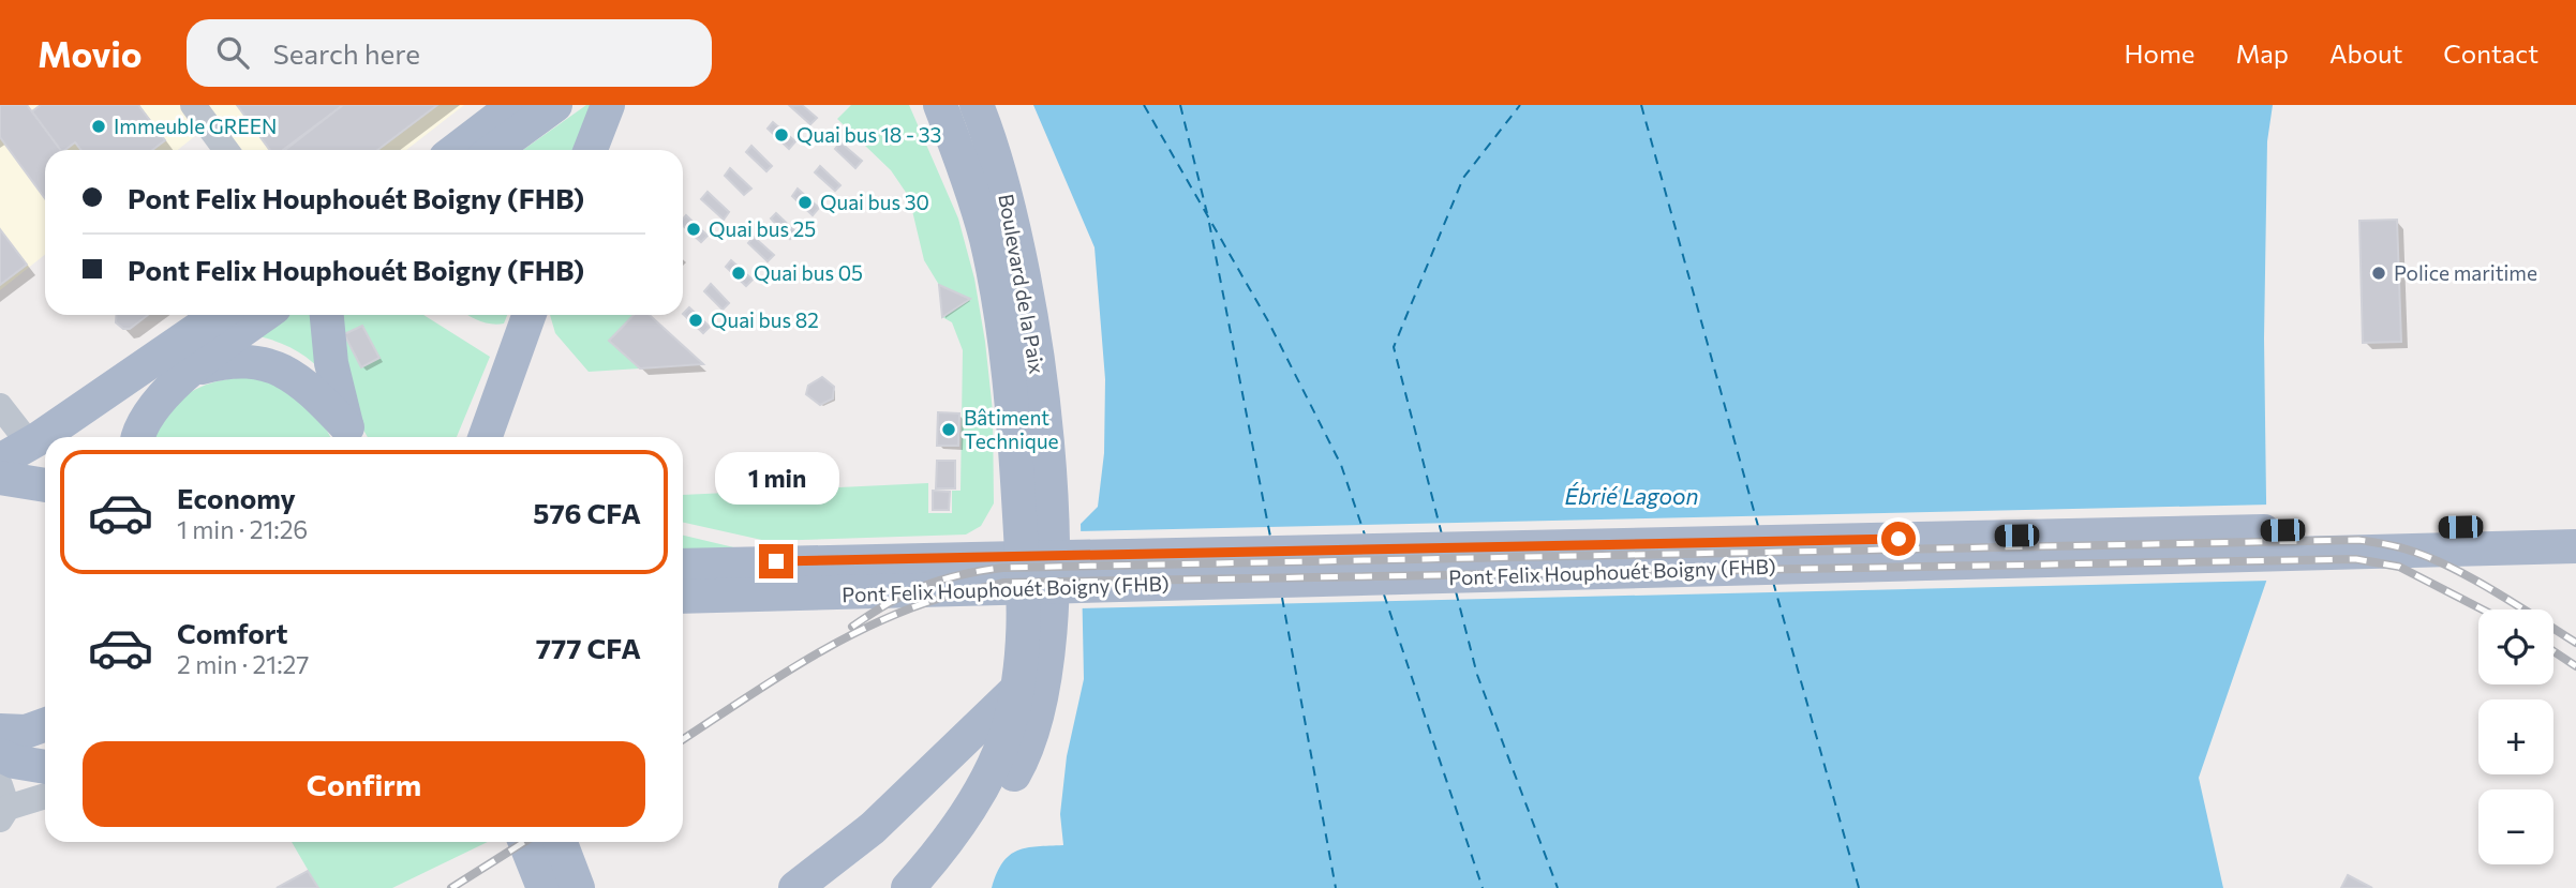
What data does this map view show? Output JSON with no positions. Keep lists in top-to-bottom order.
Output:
{
  "streets": {
    "main road": ["Boulevard de la Paix", "Pont Felix Houphouét Boigny (FHB)"]
  },
  "water": ["Ébrié Lagoon"],
  "places": [
    "Immeuble GREEN",
    "Quai bus 18 - 33",
    "Quai bus 30",
    "Quai bus 25",
    "Quai bus 05",
    "Police maritime",
    "Quai bus 82",
    "Bâtiment Technique"
  ],
  "page": {
    "header": "Movio",
    "search": "Search here",
    "nav": [
      "Home",
      "Map",
      "About",
      "Contact"
    ],
    "banner": ["Pont Felix Houphouét Boigny (FHB)", "Pont Felix Houphouét Boigny (FHB)"],
    "list": [
      {
        "name": "Economy",
        "note": "1 min · 21:26",
        "value": "576 CFA"
      },
      {
        "name": "Comfort",
        "note": "2 min · 21:27",
        "value": "777 CFA"
      }
    ],
    "bubble": "1 min",
    "map_buttons": ["+", "−"],
    "buttons": "Confirm"
  }
}
